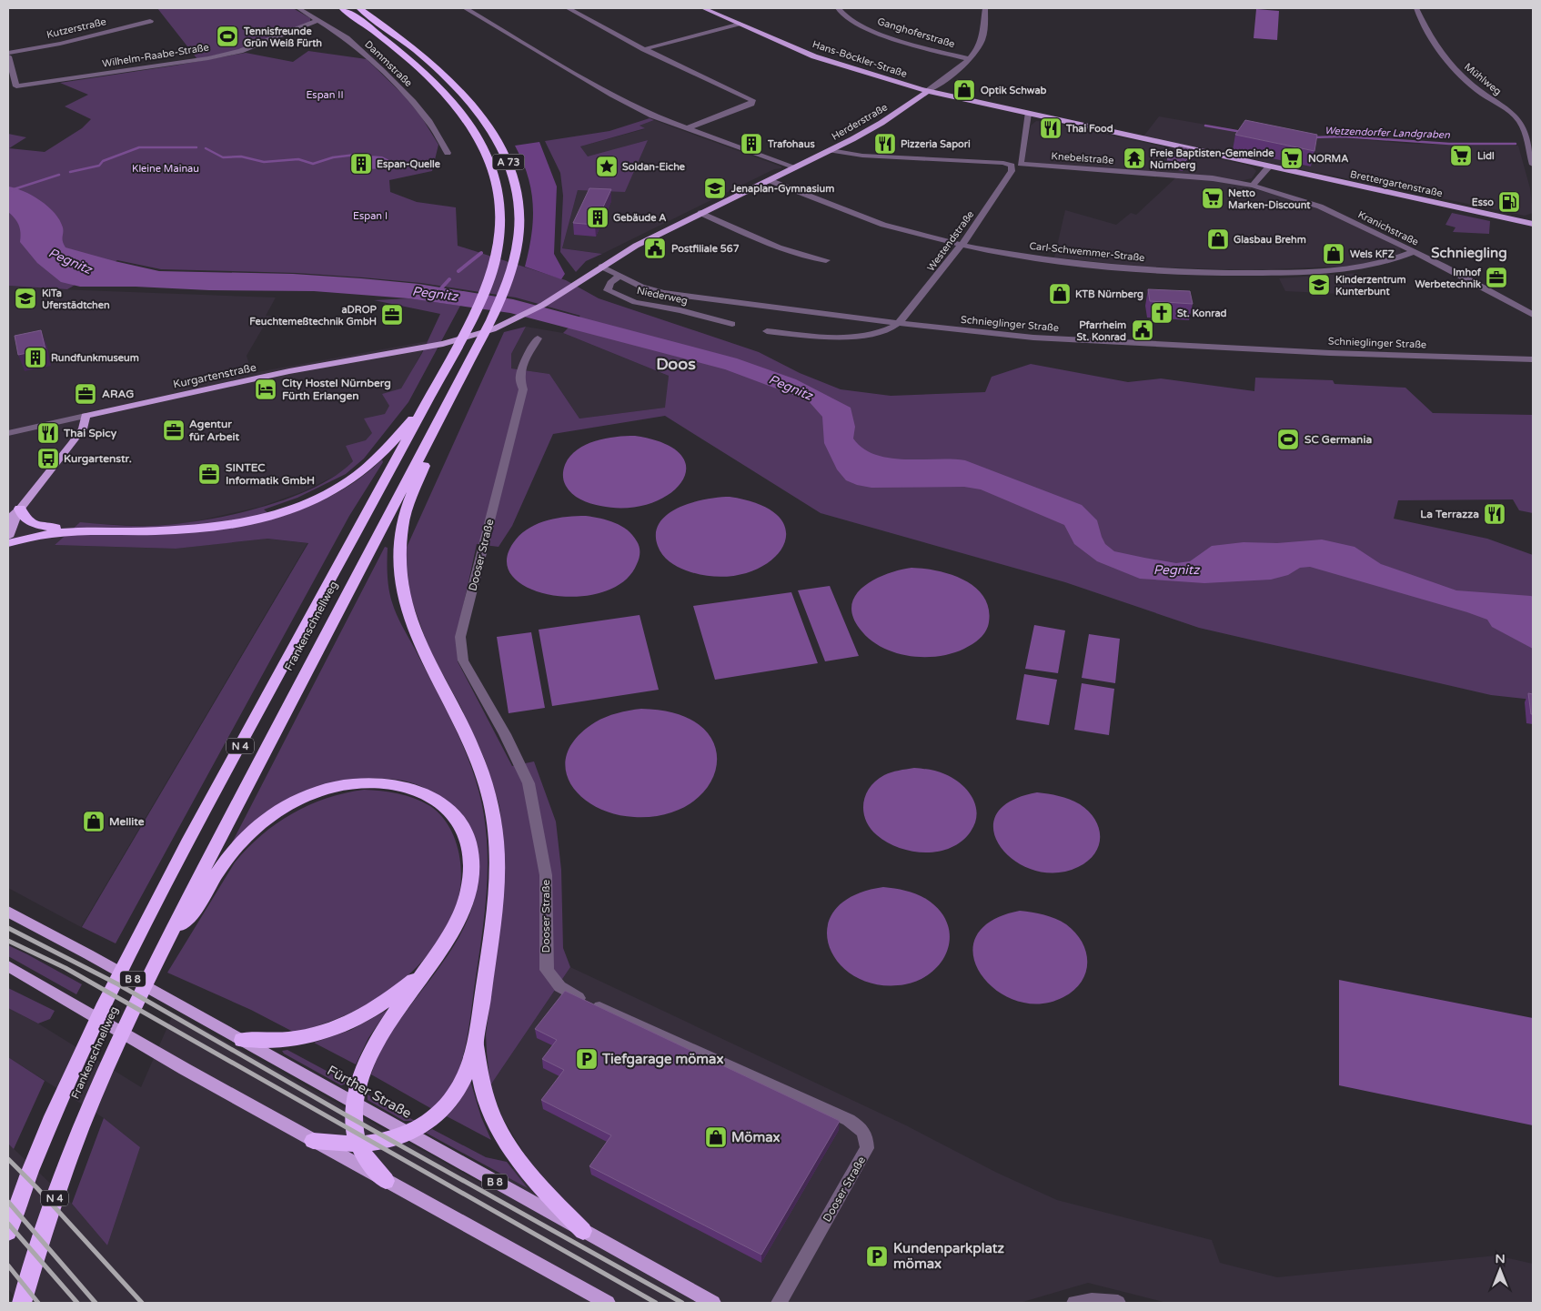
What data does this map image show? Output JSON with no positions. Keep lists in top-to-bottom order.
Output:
{
  "streets": {
    "highway": ["A 73", "Frankenschnellweg", "N 4"],
    "main road": [
      "Hans-Böckler-Straße",
      "Herderstraße",
      "Brettergartenstraße",
      "Kurgartenstraße",
      "B 8",
      "Fürther Straße"
    ],
    "street": [
      "Kutzerstraße",
      "Ganghoferstraße",
      "Wilhelm-Raabe-Straße",
      "Dammstraße",
      "Mühlweg",
      "Knebelstraße",
      "Kranichstraße",
      "Westendstraße",
      "Carl-Schwemmer-Straße",
      "Niederweg",
      "Schnieglinger Straße",
      "Dooser Straße"
    ]
  },
  "crossings": [
    ["Wilhelm-Raabe-Straße", "Dammstraße"],
    ["Hans-Böckler-Straße", "Herderstraße"],
    ["Hans-Böckler-Straße", "Brettergartenstraße"],
    ["Herderstraße", "Westendstraße"],
    ["Herderstraße", "Carl-Schwemmer-Straße"],
    ["Herderstraße", "Schnieglinger Straße"],
    ["Herderstraße", "Kurgartenstraße"],
    ["Knebelstraße", "Brettergartenstraße"],
    ["Knebelstraße", "Kranichstraße"],
    ["Kranichstraße", "Carl-Schwemmer-Straße"],
    ["Westendstraße", "Carl-Schwemmer-Straße"],
    ["Westendstraße", "Schnieglinger Straße"],
    ["Niederweg", "Schnieglinger Straße"]
  ],
  "districts": ["Schniegling", "Doos"],
  "water": ["Wetzendorfer Landgraben", "Pegnitz"],
  "parks": ["Espan II", "Kleine Mainau", "Espan I"],
  "places": {
    "sports": ["Tennisfreunde Grün Weiß Fürth", "SC Germania"],
    "shop": [
      "Optik Schwab",
      "Glasbau Brehm",
      "Wels KFZ",
      "KTB Nürnberg",
      "Mellite",
      "Mömax"
    ],
    "restaurant": [
      "Thai Food",
      "Pizzeria Sapori",
      "Thai Spicy",
      "La Terrazza"
    ],
    "building": [
      "Trafohaus",
      "Espan-Quelle",
      "Gebäude A",
      "Rundfunkmuseum"
    ],
    "supermarket": ["Lidl", "NORMA", "Netto Marken-Discount"],
    "temple": ["Freie Baptisten-Gemeinde Nürnberg"],
    "place": ["Soldan-Eiche"],
    "school or university": ["Jenaplan-Gymnasium", "Kinderzentrum Kunterbunt", "KiTa Uferstädtchen"],
    "fuel station": ["Esso"],
    "public building": ["Postfiliale 567", "Pfarrheim St. Konrad"],
    "office": [
      "Imhof Werbetechnik",
      "aDROP Feuchtemeßtechnik GmbH",
      "ARAG",
      "Agentur für Arbeit",
      "SINTEC Informatik GmbH"
    ],
    "church": ["St. Konrad"],
    "hotel": ["City Hostel Nürnberg Fürth Erlangen"],
    "bus stop": ["Kurgartenstr."],
    "parking": ["Tiefgarage mömax", "Kundenparkplatz mömax"]
  },
  "north": "top"
}
